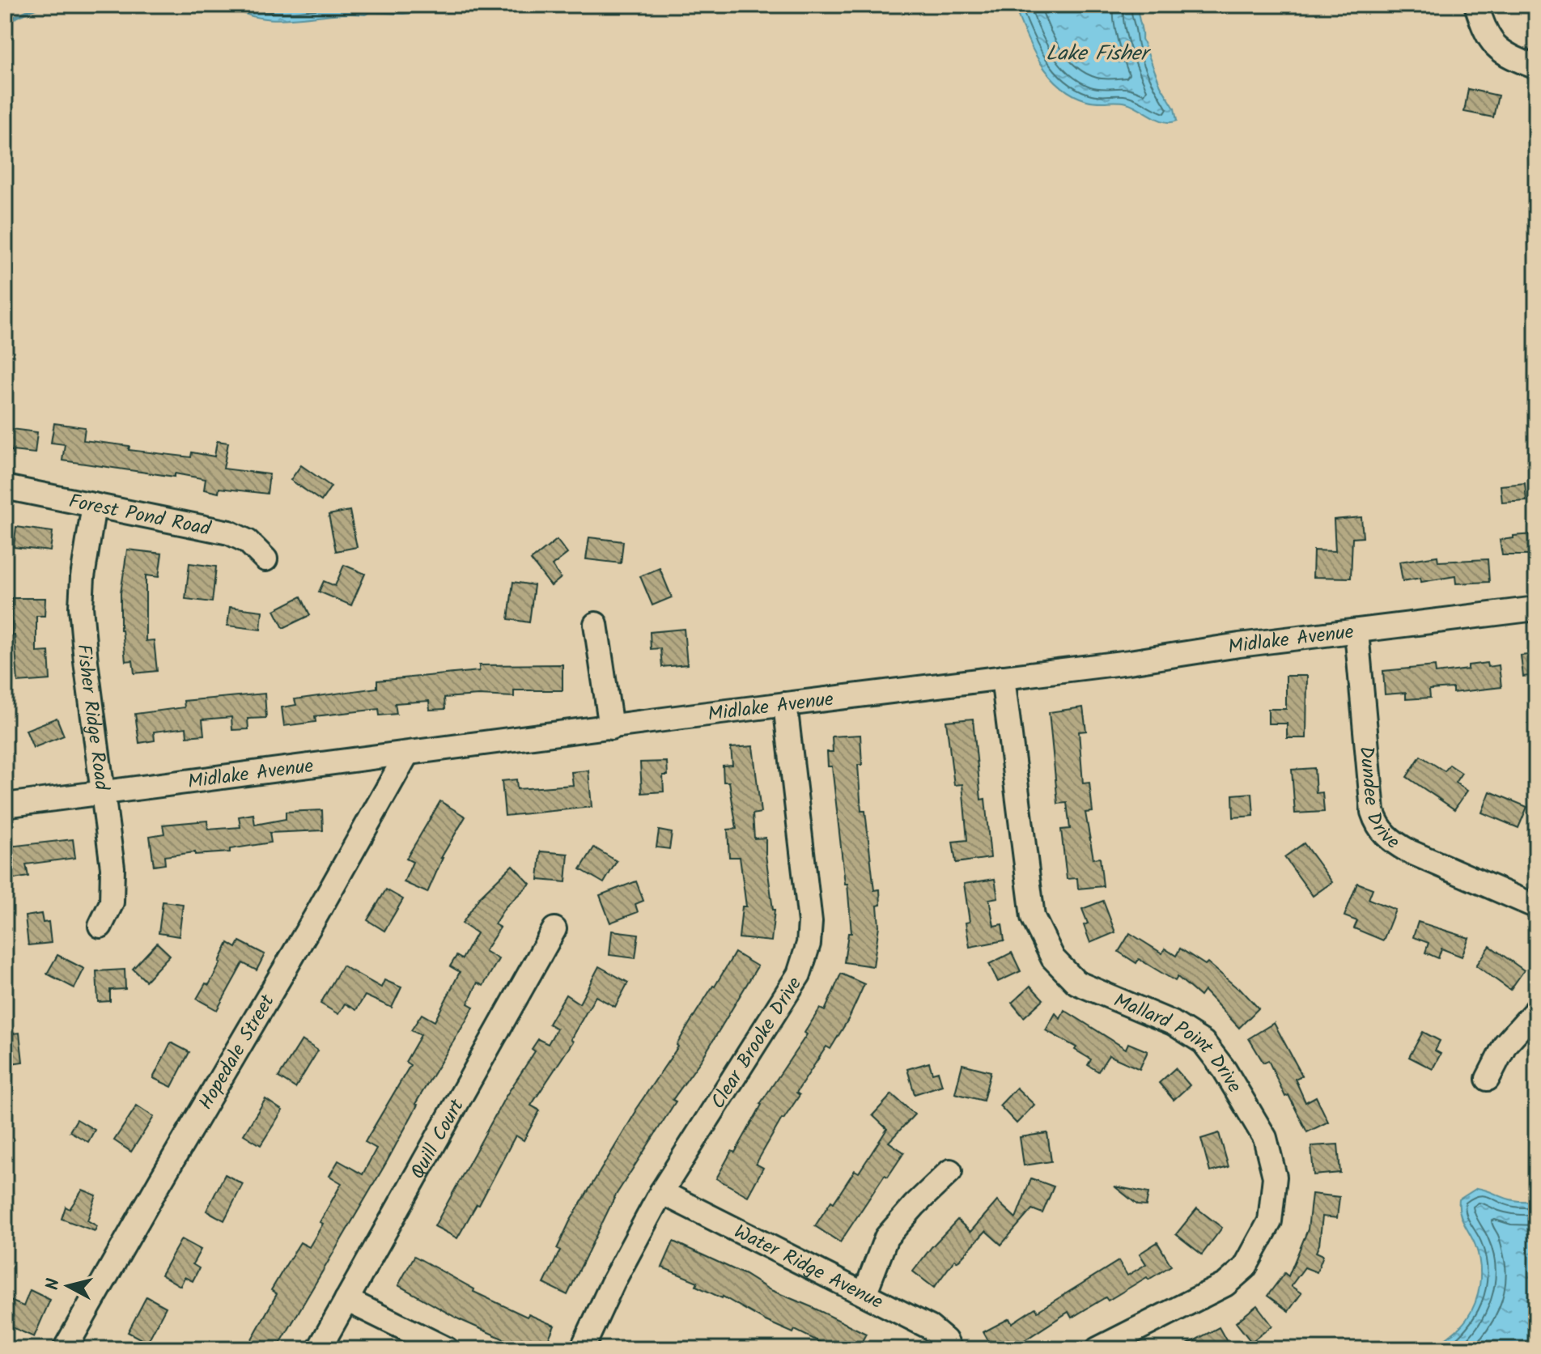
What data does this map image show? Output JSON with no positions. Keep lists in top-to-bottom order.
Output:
{
  "streets": {
    "street": [
      "Forest Pond Road",
      "Midlake Avenue",
      "Fisher Ridge Road",
      "Dundee Drive",
      "Clear Brooke Drive",
      "Mallard Point Drive",
      "Hopedale Street",
      "Quill Court",
      "Water Ridge Avenue"
    ]
  },
  "crossings": [
    ["Forest Pond Road", "Fisher Ridge Road"],
    ["Midlake Avenue", "Fisher Ridge Road"],
    ["Midlake Avenue", "Dundee Drive"],
    ["Midlake Avenue", "Clear Brooke Drive"],
    ["Midlake Avenue", "Mallard Point Drive"],
    ["Midlake Avenue", "Hopedale Street"],
    ["Clear Brooke Drive", "Water Ridge Avenue"]
  ],
  "water": ["Lake Fisher"],
  "north": "left"
}
